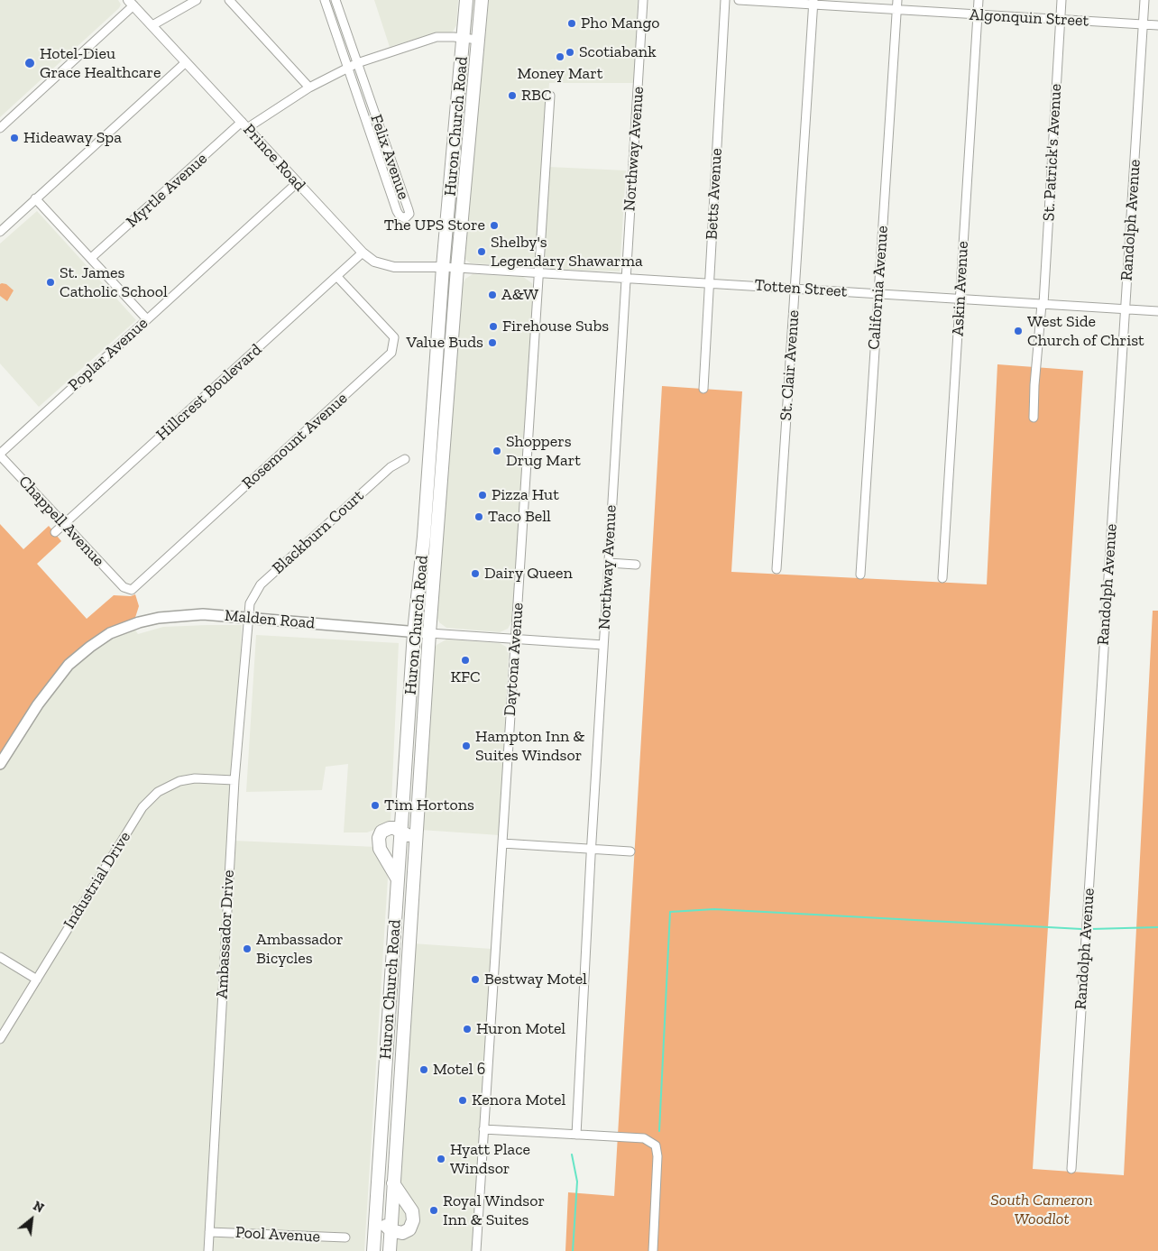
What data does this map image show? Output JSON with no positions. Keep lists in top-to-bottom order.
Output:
{
  "streets": {
    "highway": ["Huron Church Road"],
    "main road": ["Malden Road"],
    "street": [
      "Algonquin Street",
      "Northway Avenue",
      "St. Patrick's Avenue",
      "Felix Avenue",
      "Prince Road",
      "Myrtle Avenue",
      "Betts Avenue",
      "Randolph Avenue",
      "California Avenue",
      "Totten Street",
      "Askin Avenue",
      "Poplar Avenue",
      "St. Clair Avenue",
      "Hillcrest Boulevard",
      "Rosemount Avenue",
      "Chappell Avenue",
      "Blackburn Court",
      "Daytona Avenue",
      "Industrial Drive",
      "Ambassador Drive",
      "Pool Avenue"
    ]
  },
  "crossings": [
    ["Algonquin Street", "St. Patrick's Avenue"],
    ["Algonquin Street", "Randolph Avenue"],
    ["Algonquin Street", "California Avenue"],
    ["Algonquin Street", "Askin Avenue"],
    ["Algonquin Street", "St. Clair Avenue"],
    ["Huron Church Road", "Prince Road"],
    ["Huron Church Road", "Myrtle Avenue"],
    ["Huron Church Road", "Totten Street"],
    ["Huron Church Road", "Malden Road"],
    ["Northway Avenue", "Totten Street"],
    ["Northway Avenue", "Malden Road"],
    ["St. Patrick's Avenue", "Totten Street"],
    ["Felix Avenue", "Myrtle Avenue"],
    ["Prince Road", "Myrtle Avenue"],
    ["Prince Road", "Totten Street"],
    ["Prince Road", "Poplar Avenue"],
    ["Prince Road", "Hillcrest Boulevard"],
    ["Betts Avenue", "Totten Street"],
    ["Randolph Avenue", "Totten Street"],
    ["California Avenue", "Totten Street"],
    ["Totten Street", "Askin Avenue"],
    ["Totten Street", "St. Clair Avenue"],
    ["Totten Street", "Daytona Avenue"],
    ["Poplar Avenue", "Chappell Avenue"],
    ["Hillcrest Boulevard", "Rosemount Avenue"],
    ["Hillcrest Boulevard", "Chappell Avenue"],
    ["Rosemount Avenue", "Chappell Avenue"],
    ["Blackburn Court", "Malden Road"],
    ["Blackburn Court", "Ambassador Drive"],
    ["Malden Road", "Daytona Avenue"],
    ["Malden Road", "Ambassador Drive"],
    ["Industrial Drive", "Ambassador Drive"],
    ["Ambassador Drive", "Pool Avenue"]
  ],
  "parks": ["South Cameron Woodlot"],
  "places": [
    "Pho Mango",
    "Scotiabank",
    "Money Mart",
    "Hotel-Dieu Grace Healthcare",
    "RBC",
    "Hideaway Spa",
    "The UPS Store",
    "Shelby's Legendary Shawarma",
    "St. James Catholic School",
    "A&W",
    "Firehouse Subs",
    "West Side Church of Christ",
    "Value Buds",
    "Shoppers Drug Mart",
    "Pizza Hut",
    "Taco Bell",
    "Dairy Queen",
    "KFC",
    "Hampton Inn & Suites Windsor",
    "Tim Hortons",
    "Ambassador Bicycles",
    "Bestway Motel",
    "Huron Motel",
    "Motel 6",
    "Kenora Motel",
    "Hyatt Place Windsor",
    "Royal Windsor Inn & Suites"
  ],
  "north": "top right"
}
